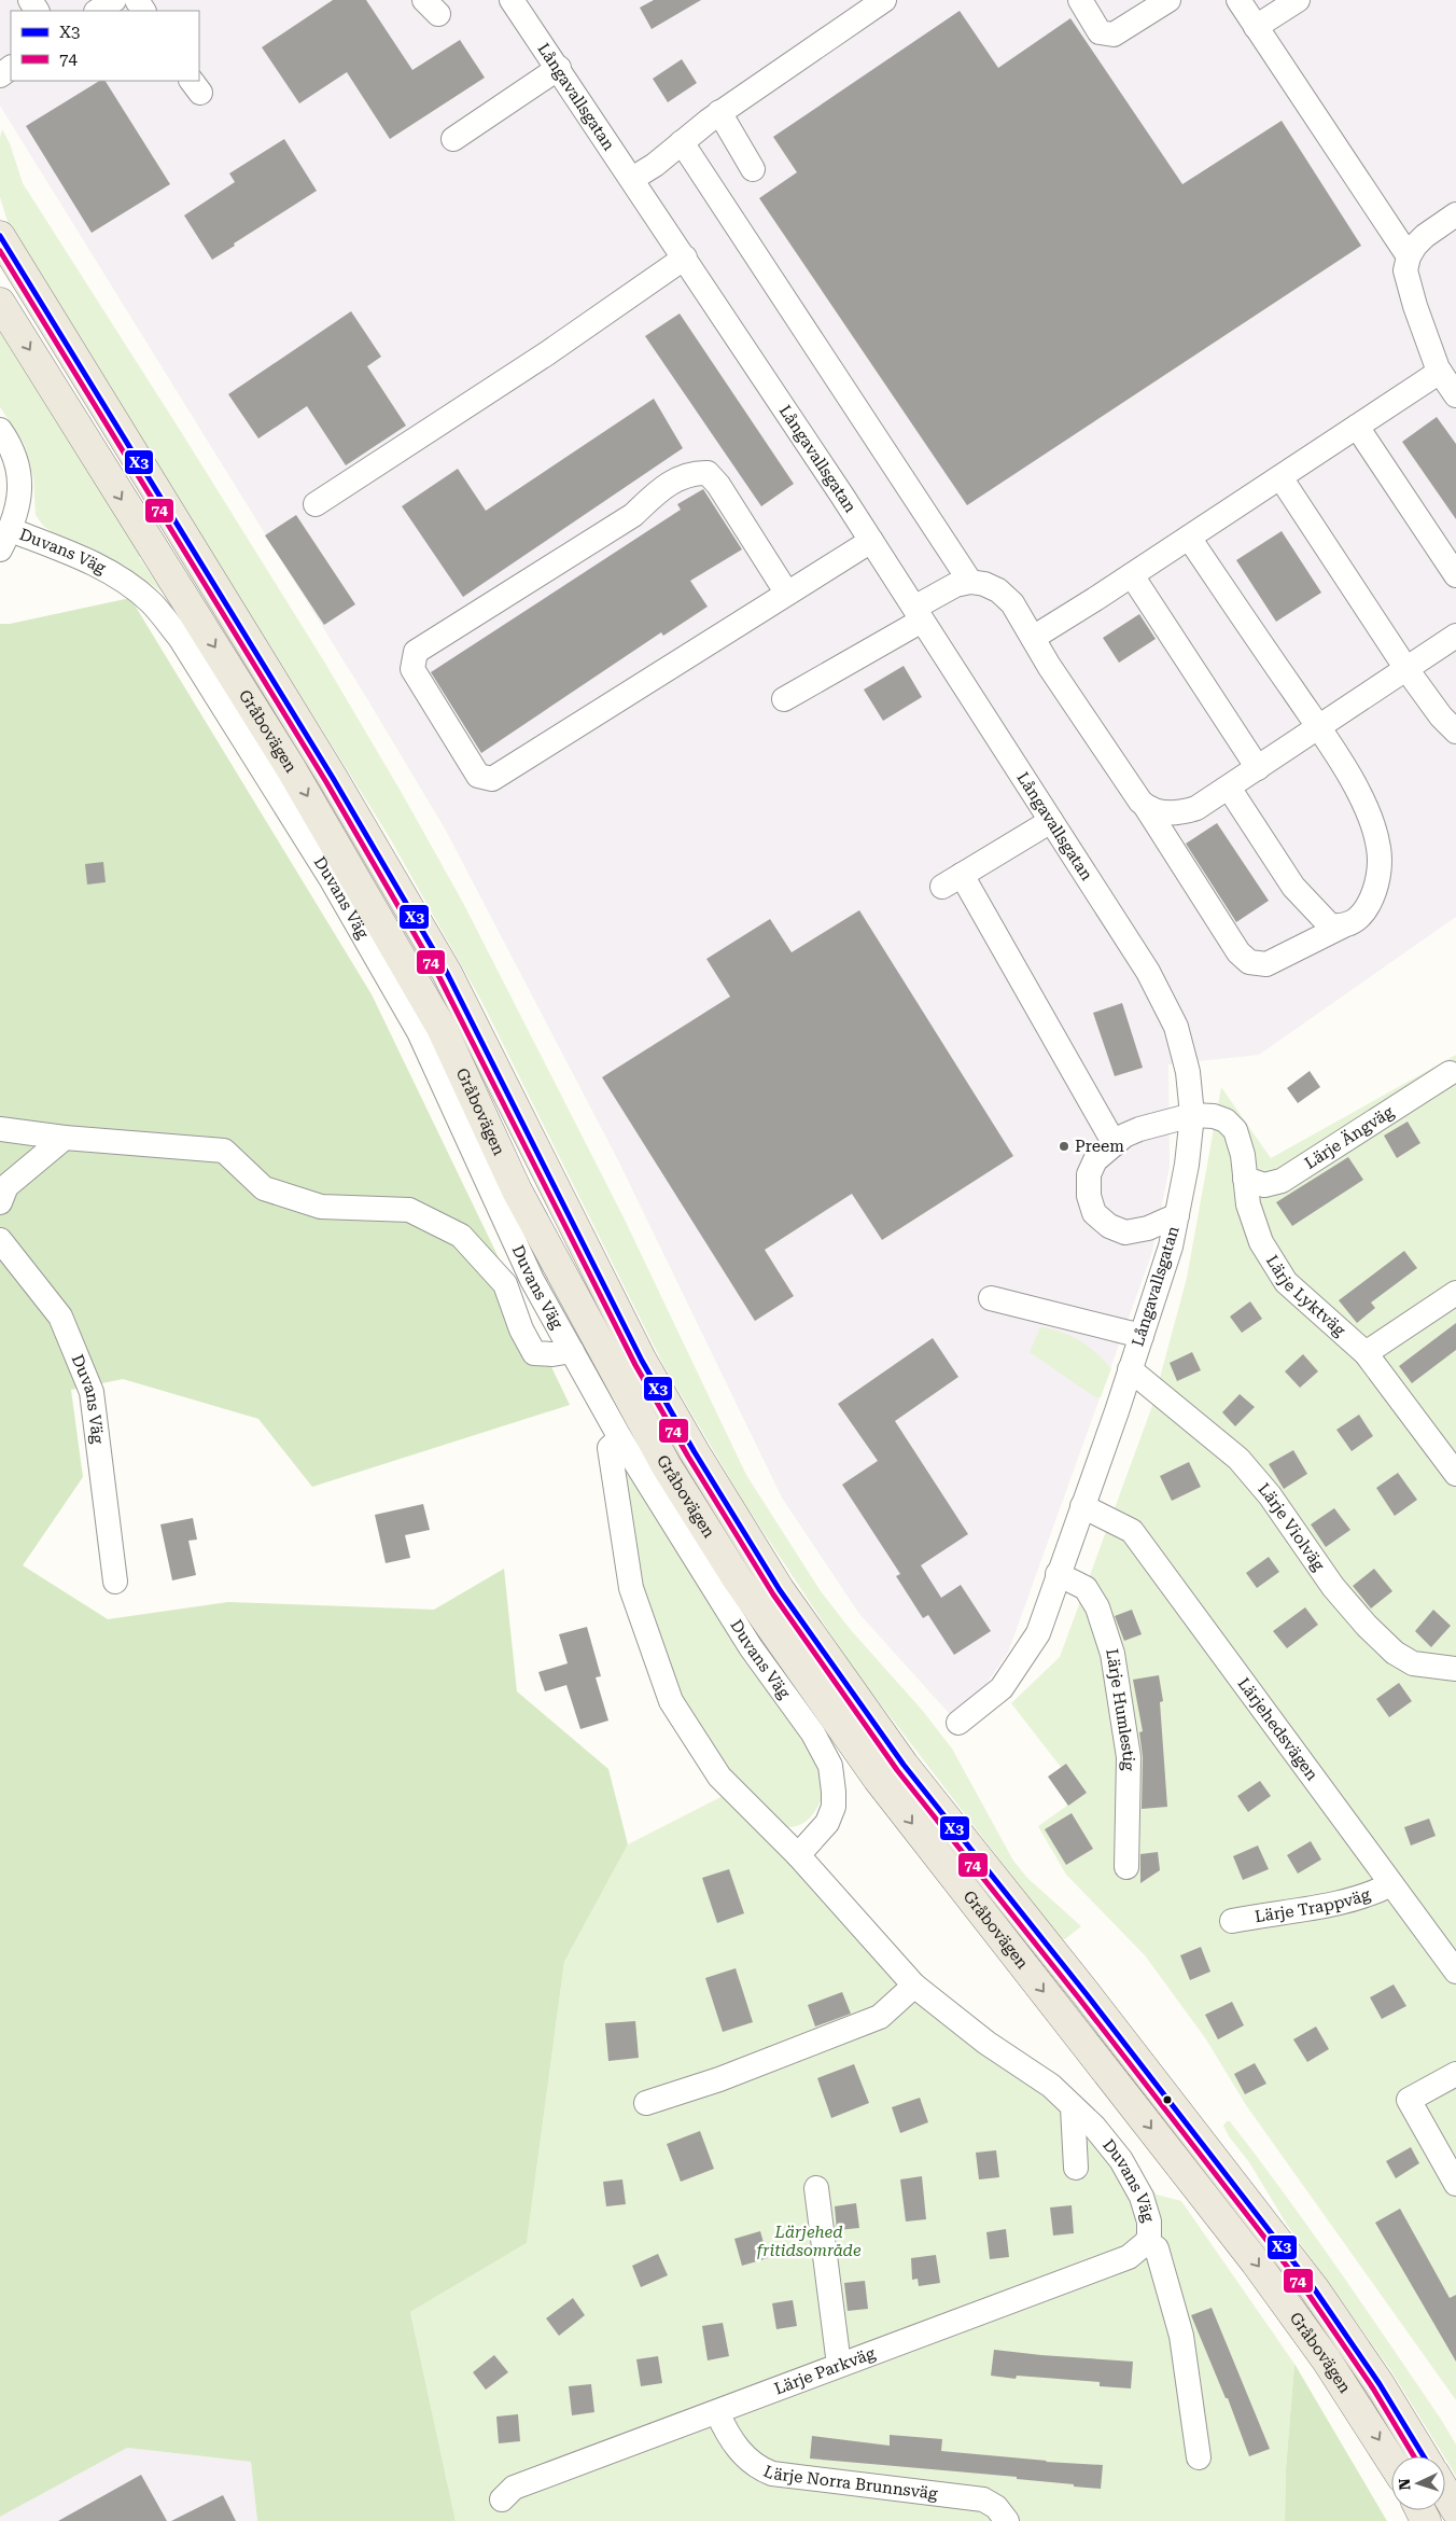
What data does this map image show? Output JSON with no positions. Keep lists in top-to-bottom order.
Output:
{
  "streets": {
    "main road": ["Gråbovägen"],
    "street": [
      "Långavallsgatan",
      "Duvans Väg",
      "Lärje Ängväg",
      "Lärje Lyktväg",
      "Lärje Violväg",
      "Lärje Humlestig",
      "Lärjehedsvägen",
      "Lärje Trappväg",
      "Lärje Parkväg",
      "Lärje Norra Brunnsväg"
    ]
  },
  "crossings": [
    ["Långavallsgatan", "Lärje Lyktväg"],
    ["Långavallsgatan", "Lärje Violväg"],
    ["Långavallsgatan", "Lärje Humlestig"],
    ["Långavallsgatan", "Lärjehedsvägen"],
    ["Duvans Väg", "Lärje Parkväg"],
    ["Lärje Ängväg", "Lärje Lyktväg"],
    ["Lärjehedsvägen", "Lärje Trappväg"],
    ["Lärje Parkväg", "Lärje Norra Brunnsväg"]
  ],
  "parks": ["Lärjehed fritidsområde"],
  "places": ["Preem"],
  "lines": ["transit line X3", "transit line 74"],
  "legend": ["X3", "74"],
  "north": "left"
}
